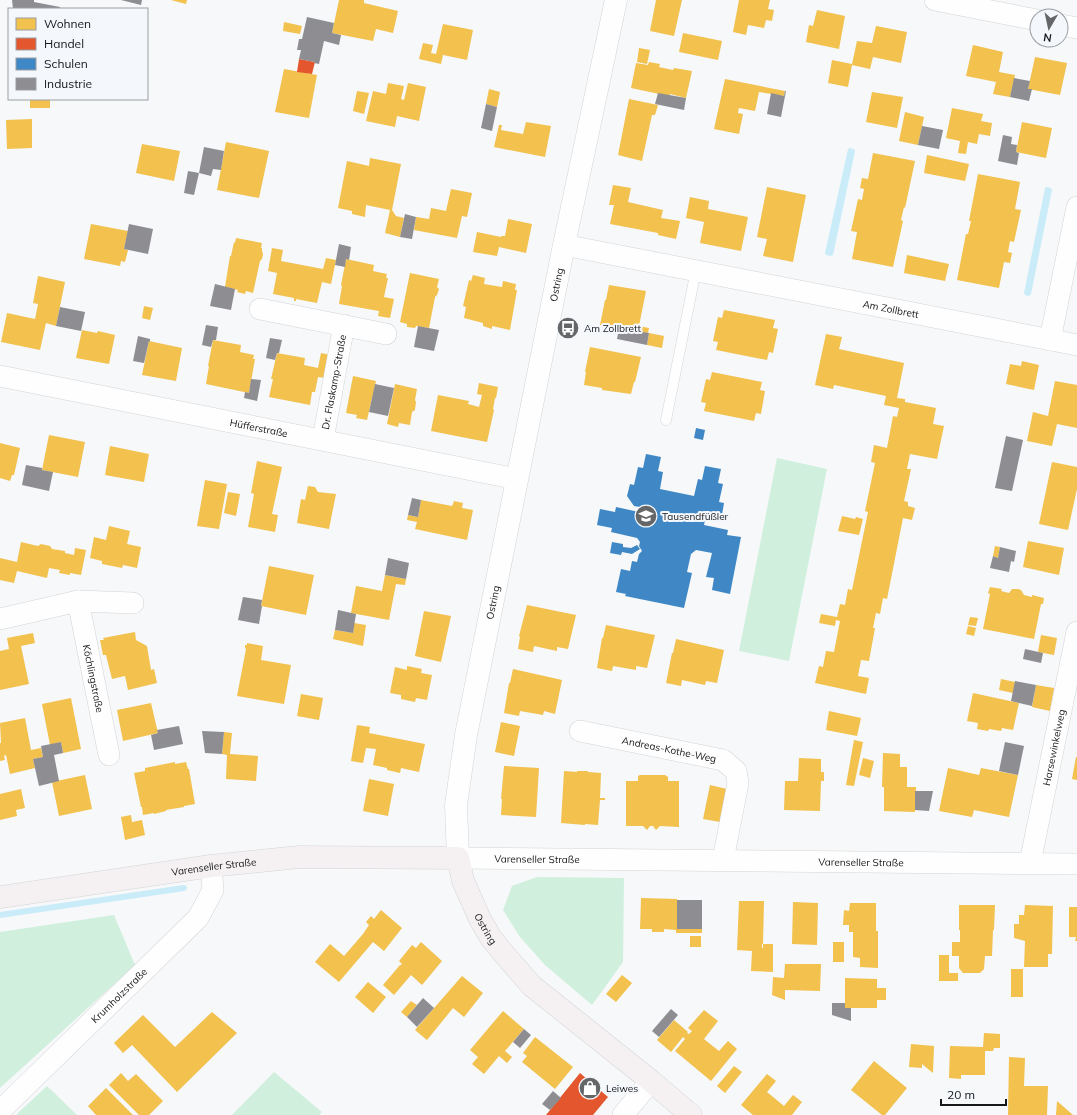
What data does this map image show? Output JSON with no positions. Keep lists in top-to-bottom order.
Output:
{
  "streets": {
    "main road": ["Ostring", "Varenseller Straße"],
    "street": [
      "Am Zollbrett",
      "Dr. Flaskamp-Straße",
      "Hüfferstraße",
      "Köchlingstraße",
      "Harsewinkelweg",
      "Andreas-Kothe-Weg",
      "Krumholzstraße"
    ]
  },
  "crossings": [
    ["Ostring", "Am Zollbrett"],
    ["Ostring", "Hüfferstraße"],
    ["Ostring", "Varenseller Straße"],
    ["Dr. Flaskamp-Straße", "Hüfferstraße"],
    ["Harsewinkelweg", "Varenseller Straße"],
    ["Andreas-Kothe-Weg", "Varenseller Straße"],
    ["Varenseller Straße", "Krumholzstraße"]
  ],
  "places": {
    "bus stop": ["Am Zollbrett"],
    "school or university": ["Tausendfüßler"],
    "shop": ["Leiwes"]
  },
  "legend": [
    "Wohnen",
    "Handel",
    "Schulen",
    "Industrie"
  ],
  "scale_bar": "20 m",
  "north": "bottom"
}
